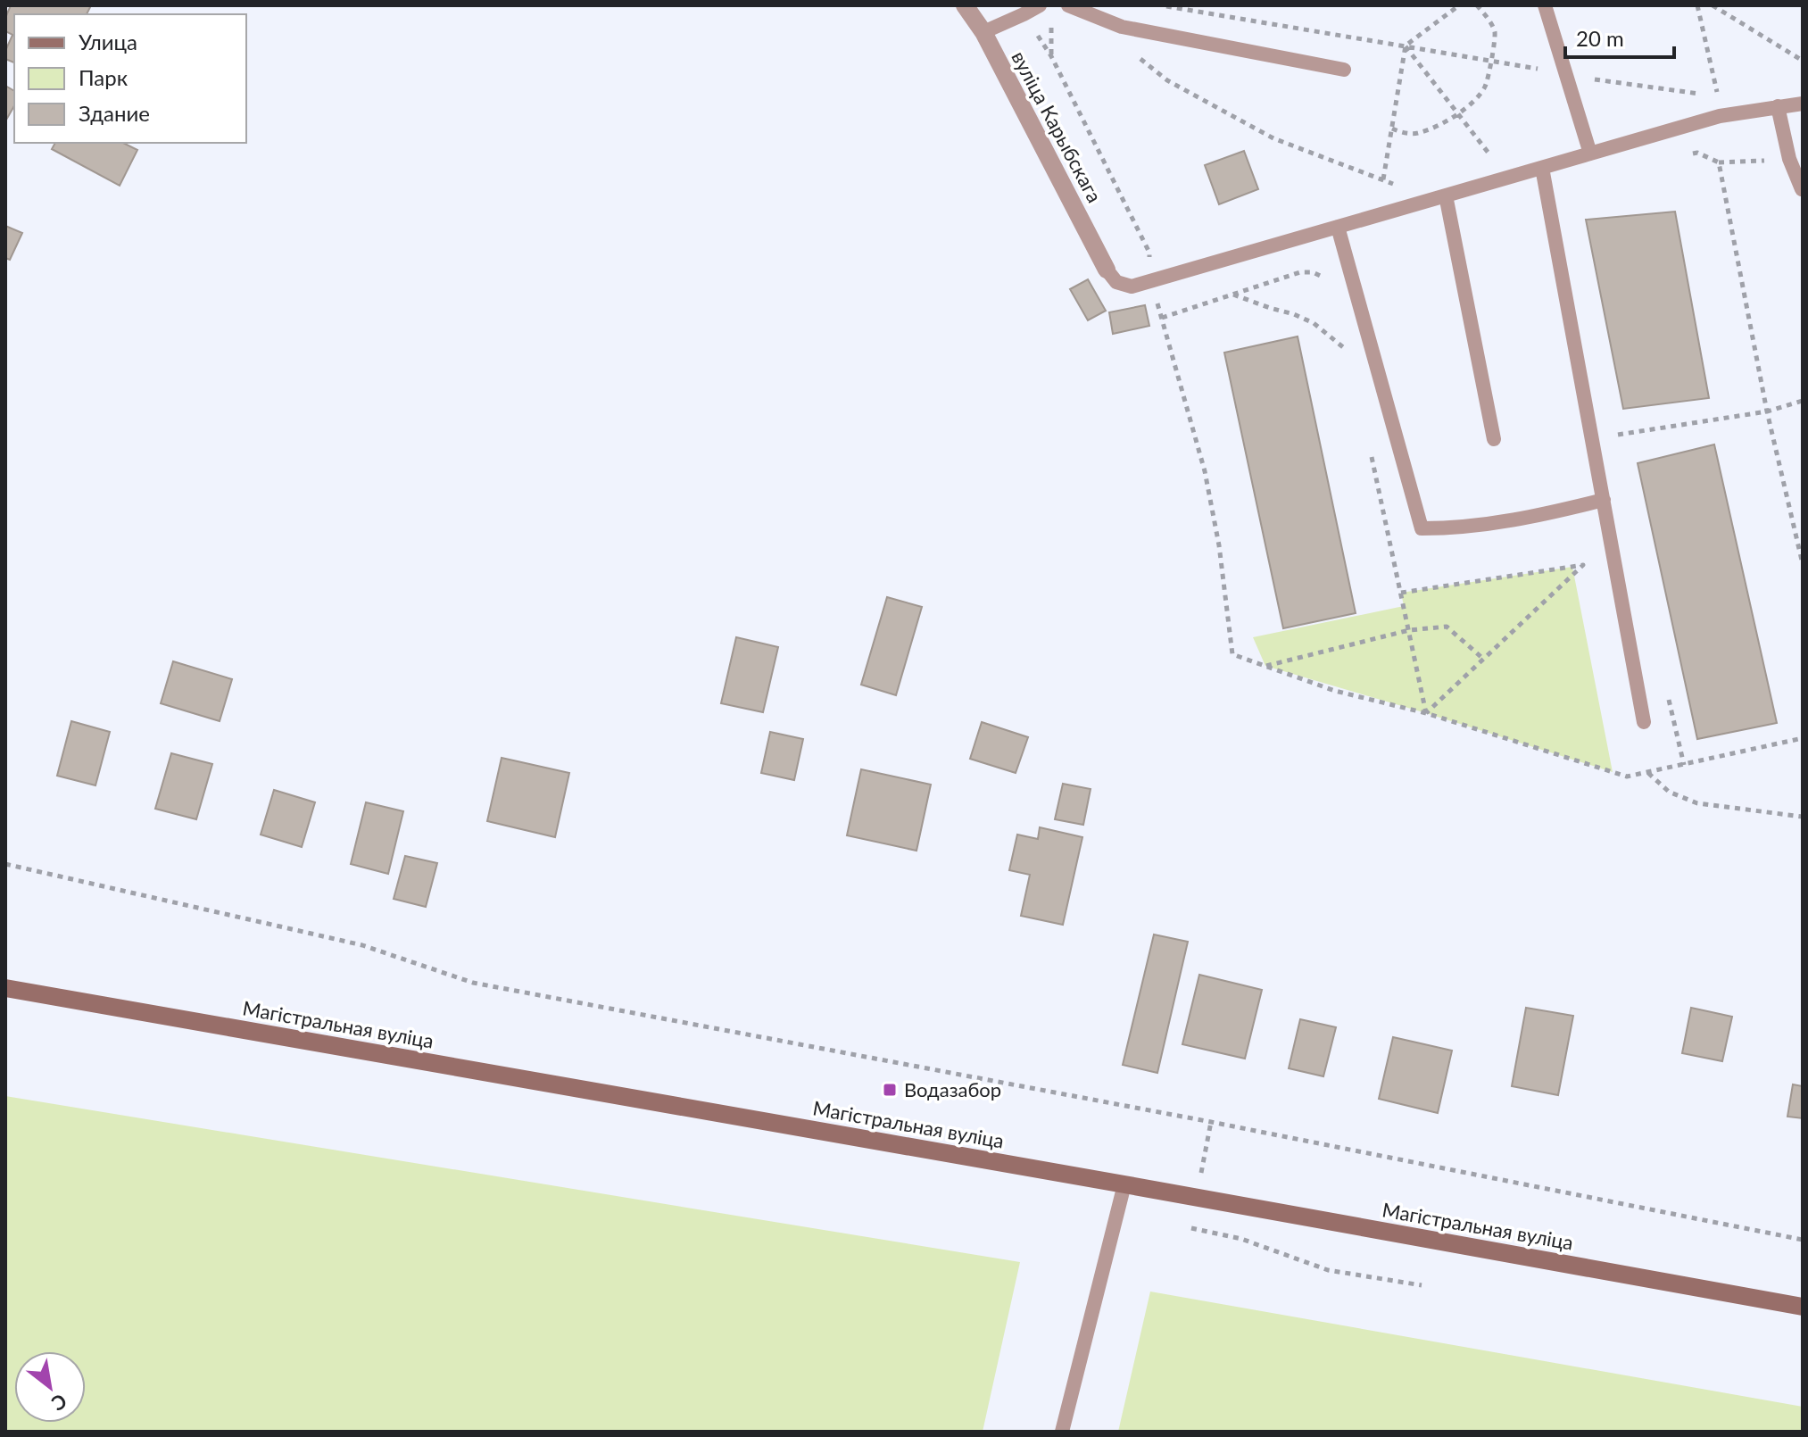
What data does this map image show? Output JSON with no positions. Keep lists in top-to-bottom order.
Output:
{
  "streets": {
    "main road": ["Магістральная вуліца"],
    "street": ["вуліца Карыбскага"]
  },
  "places": {
    "transit": ["Водазабор"]
  },
  "legend": ["Улица", "Парк", "Здание"],
  "scale_bar": "20 m",
  "north": "bottom right"
}
